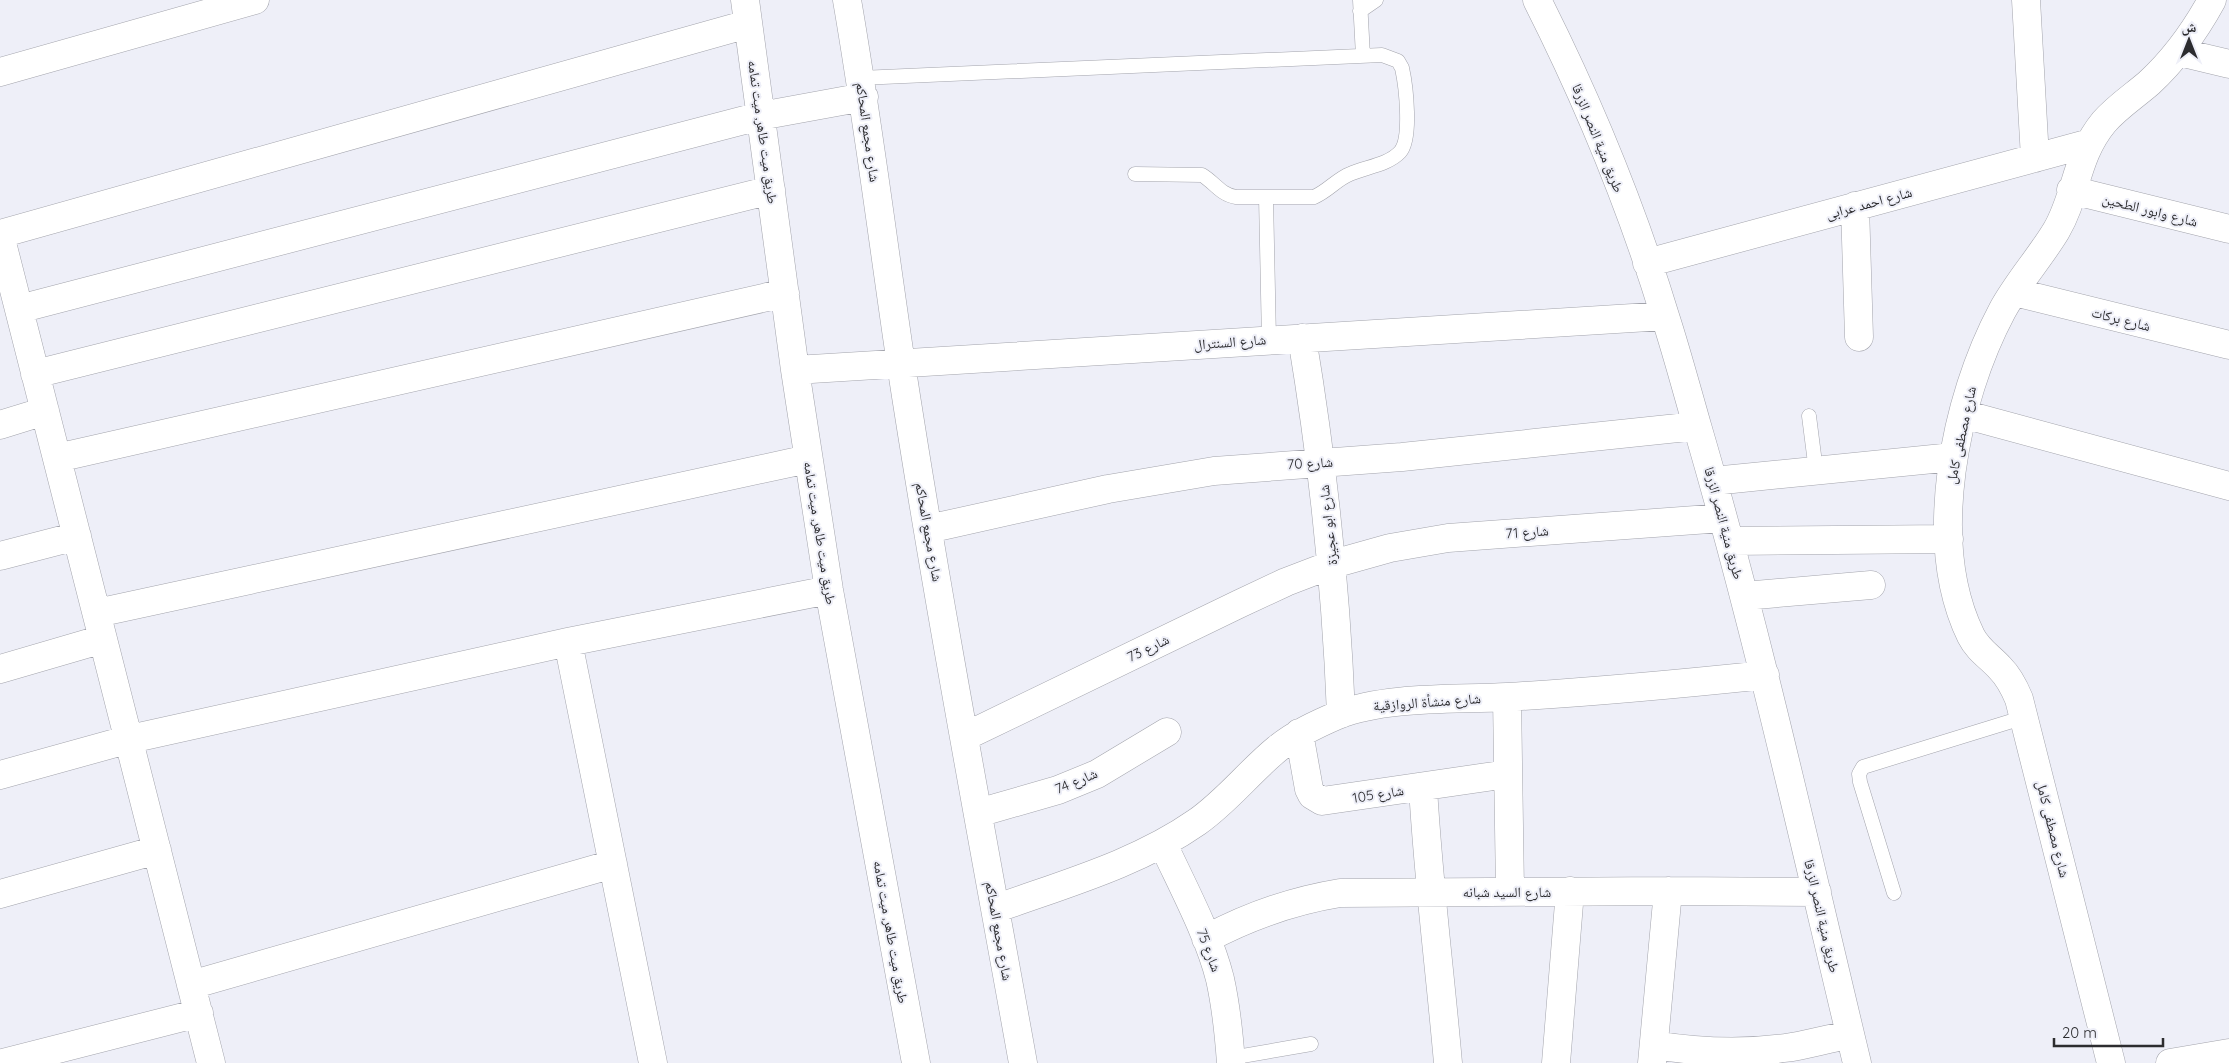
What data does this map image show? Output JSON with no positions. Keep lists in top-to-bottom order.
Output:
{
  "streets": {
    "street": [
      "طريق ميت طاهر, ميت تمامه",
      "شارع مجمع المحاكم",
      "طريق منية النصر الزرقا",
      "شارع احمد عرابى",
      "شارع وابور الطحين",
      "شارع بركات",
      "شارع السنترال",
      "شارع مصطفى كامل",
      "شارع 70",
      "شارع ابو عجيزة",
      "شارع 71",
      "شارع 73",
      "شارع منشأة الروازقية",
      "شارع 74",
      "شارع 105",
      "شارع السيد شبانه",
      "شارع 75"
    ]
  },
  "crossings": [
    ["طريق ميت طاهر, ميت تمامه", "شارع السنترال"],
    ["شارع مجمع المحاكم", "شارع السنترال"],
    ["شارع مجمع المحاكم", "شارع 70"],
    ["شارع مجمع المحاكم", "شارع 73"],
    ["شارع مجمع المحاكم", "شارع منشأة الروازقية"],
    ["شارع مجمع المحاكم", "شارع 74"],
    ["طريق منية النصر الزرقا", "شارع احمد عرابى"],
    ["طريق منية النصر الزرقا", "شارع السنترال"],
    ["طريق منية النصر الزرقا", "شارع 70"],
    ["طريق منية النصر الزرقا", "شارع 71"],
    ["طريق منية النصر الزرقا", "شارع منشأة الروازقية"],
    ["طريق منية النصر الزرقا", "شارع السيد شبانه"],
    ["شارع احمد عرابى", "شارع مصطفى كامل"],
    ["شارع وابور الطحين", "شارع مصطفى كامل"],
    ["شارع بركات", "شارع مصطفى كامل"],
    ["شارع السنترال", "شارع ابو عجيزة"],
    ["شارع مصطفى كامل", "شارع 71"],
    ["شارع 70", "شارع ابو عجيزة"],
    ["شارع ابو عجيزة", "شارع 71"],
    ["شارع ابو عجيزة", "شارع 73"],
    ["شارع ابو عجيزة", "شارع منشأة الروازقية"],
    ["شارع 71", "شارع 73"],
    ["شارع منشأة الروازقية", "شارع 105"],
    ["شارع منشأة الروازقية", "شارع 75"],
    ["شارع السيد شبانه", "شارع 75"]
  ],
  "scale_bar": "20 m",
  "north": "top"
}
